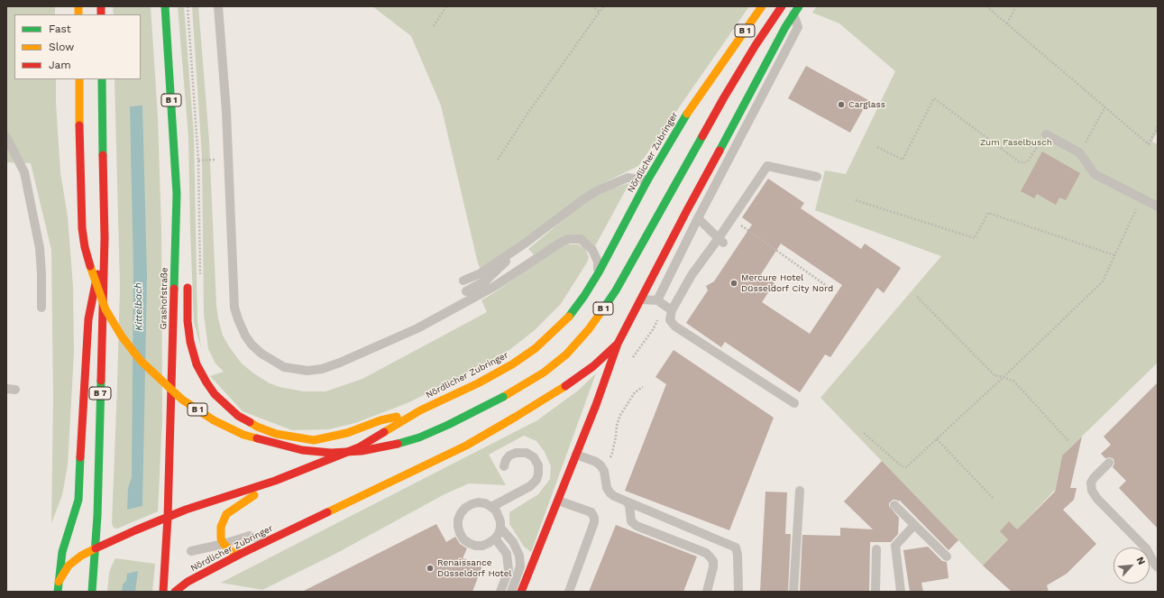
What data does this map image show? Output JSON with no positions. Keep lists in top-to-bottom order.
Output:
{
  "streets": {
    "main road": [
      "B 1",
      "Nördlicher Zubringer",
      "Grashofstraße",
      "B 7"
    ]
  },
  "crossings": [
    ["B 1", "Nördlicher Zubringer"],
    ["B 1", "Grashofstraße"],
    ["Nördlicher Zubringer", "Grashofstraße"],
    ["Nördlicher Zubringer", "B 7"]
  ],
  "water": ["Kittelbach"],
  "parks": ["Zum Faselbusch"],
  "places": ["Carglass", "Mercure Hotel Düsseldorf City Nord", "Renaissance Düsseldorf Hotel"],
  "legend": ["Fast", "Slow", "Jam"],
  "north": "top right"
}
